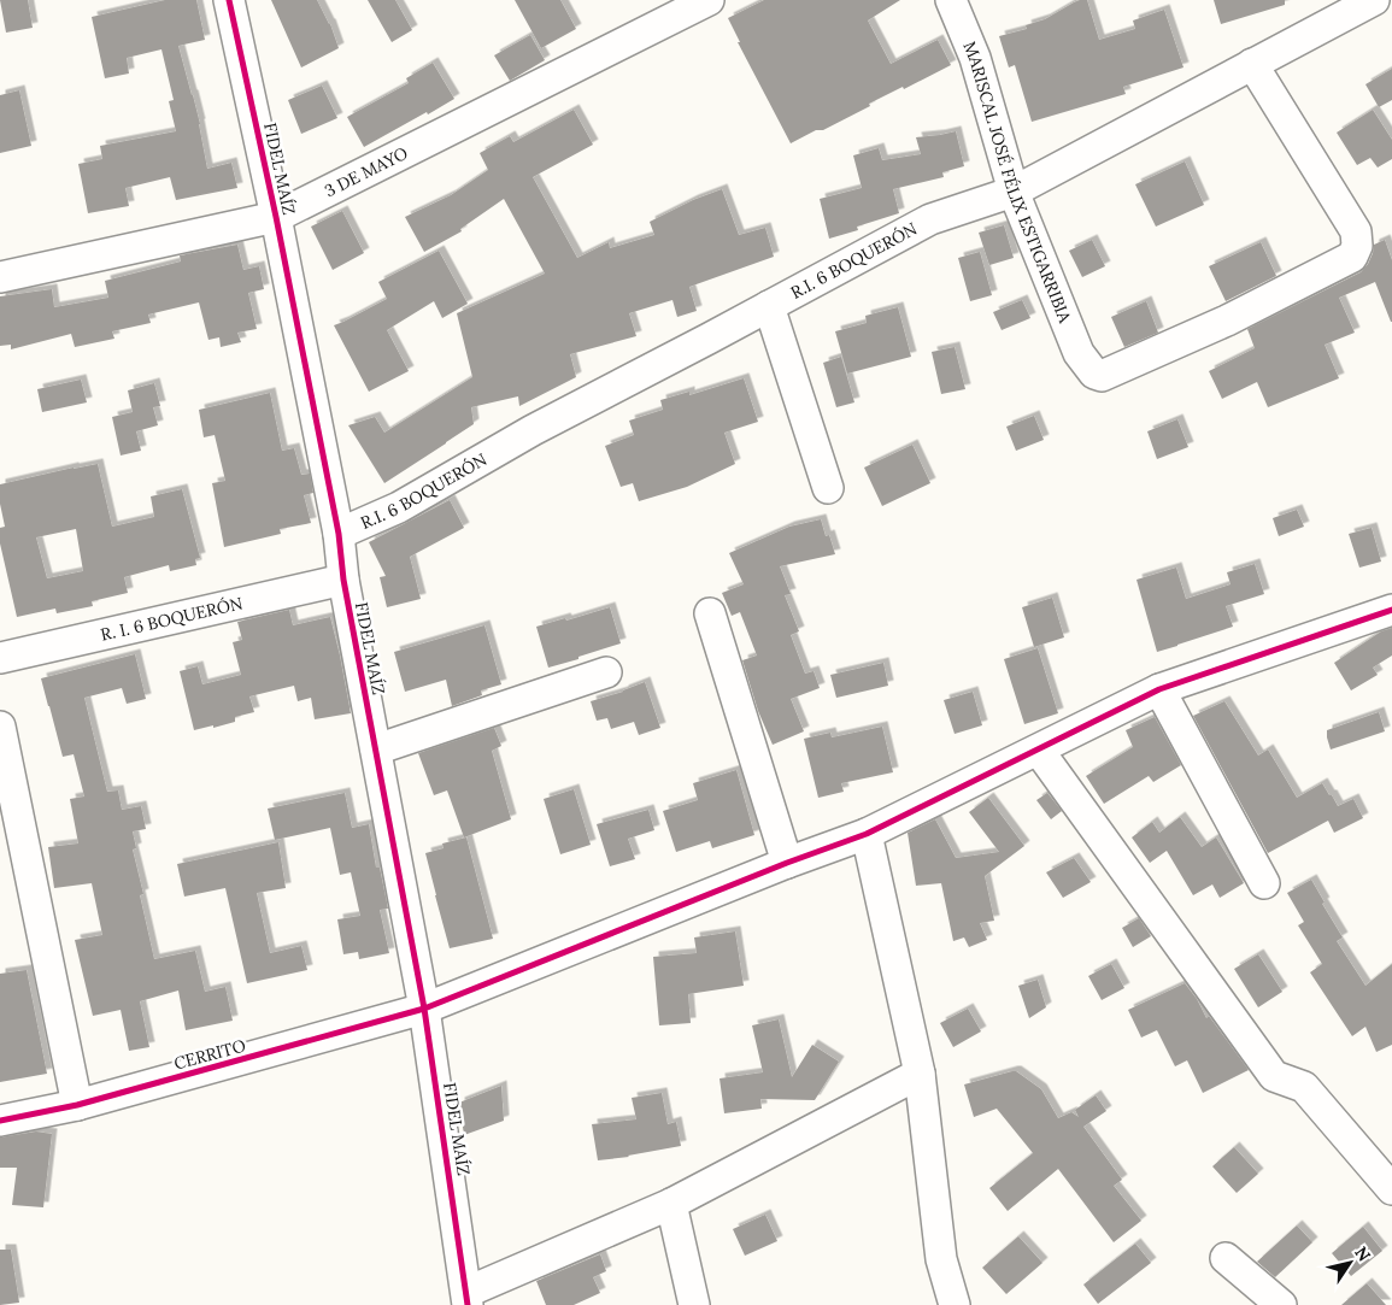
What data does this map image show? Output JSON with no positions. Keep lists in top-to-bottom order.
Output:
{
  "streets": {
    "street": [
      "FIDEL MAÍZ",
      "3 DE MAYO",
      "MARISCAL JOSÉ FÉLIX ESTIGARRIBIA",
      "R.I. 6 BOQUERÓN",
      "R. I. 6 BOQUERÓN",
      "CERRITO"
    ]
  },
  "crossings": [
    ["FIDEL MAÍZ", "3 DE MAYO"],
    ["FIDEL MAÍZ", "R.I. 6 BOQUERÓN"],
    ["FIDEL MAÍZ", "R. I. 6 BOQUERÓN"],
    ["FIDEL MAÍZ", "CERRITO"],
    ["MARISCAL JOSÉ FÉLIX ESTIGARRIBIA", "R.I. 6 BOQUERÓN"]
  ],
  "north": "top right"
}
